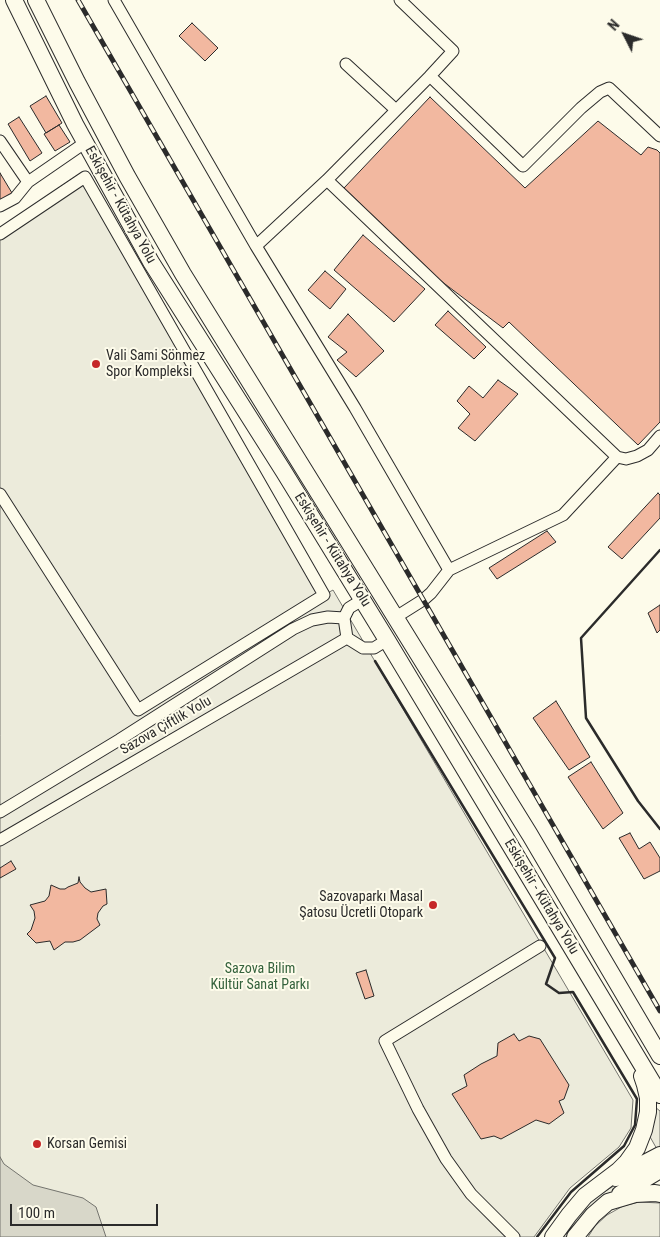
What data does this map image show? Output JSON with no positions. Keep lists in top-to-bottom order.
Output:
{
  "streets": {
    "highway": ["Eskişehir - Kütahya Yolu"],
    "street": ["Sazova Çiftlik Yolu"]
  },
  "parks": ["Sazova Bilim Kültür Sanat Parkı"],
  "places": ["Vali Sami Sönmez Spor Kompleksi", "Sazovaparkı Masal Şatosu Ücretli Otopark", "Korsan Gemisi"],
  "scale_bar": "100 m",
  "north": "top left"
}
